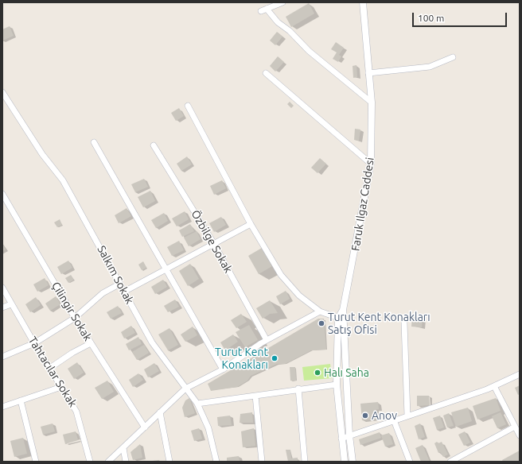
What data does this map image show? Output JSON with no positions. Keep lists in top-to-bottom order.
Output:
{
  "streets": {
    "street": [
      "Faruk Ilgaz Caddesi",
      "Özbilge Sokak",
      "Salkım Sokak",
      "Çilingir Sokak",
      "Tahtacılar Sokak"
    ]
  },
  "places": [
    "Turut Kent Konakları Satış Ofisi",
    "Turut Kent Konakları",
    "Halı Saha",
    "Anov"
  ],
  "scale_bar": "100 m"
}
